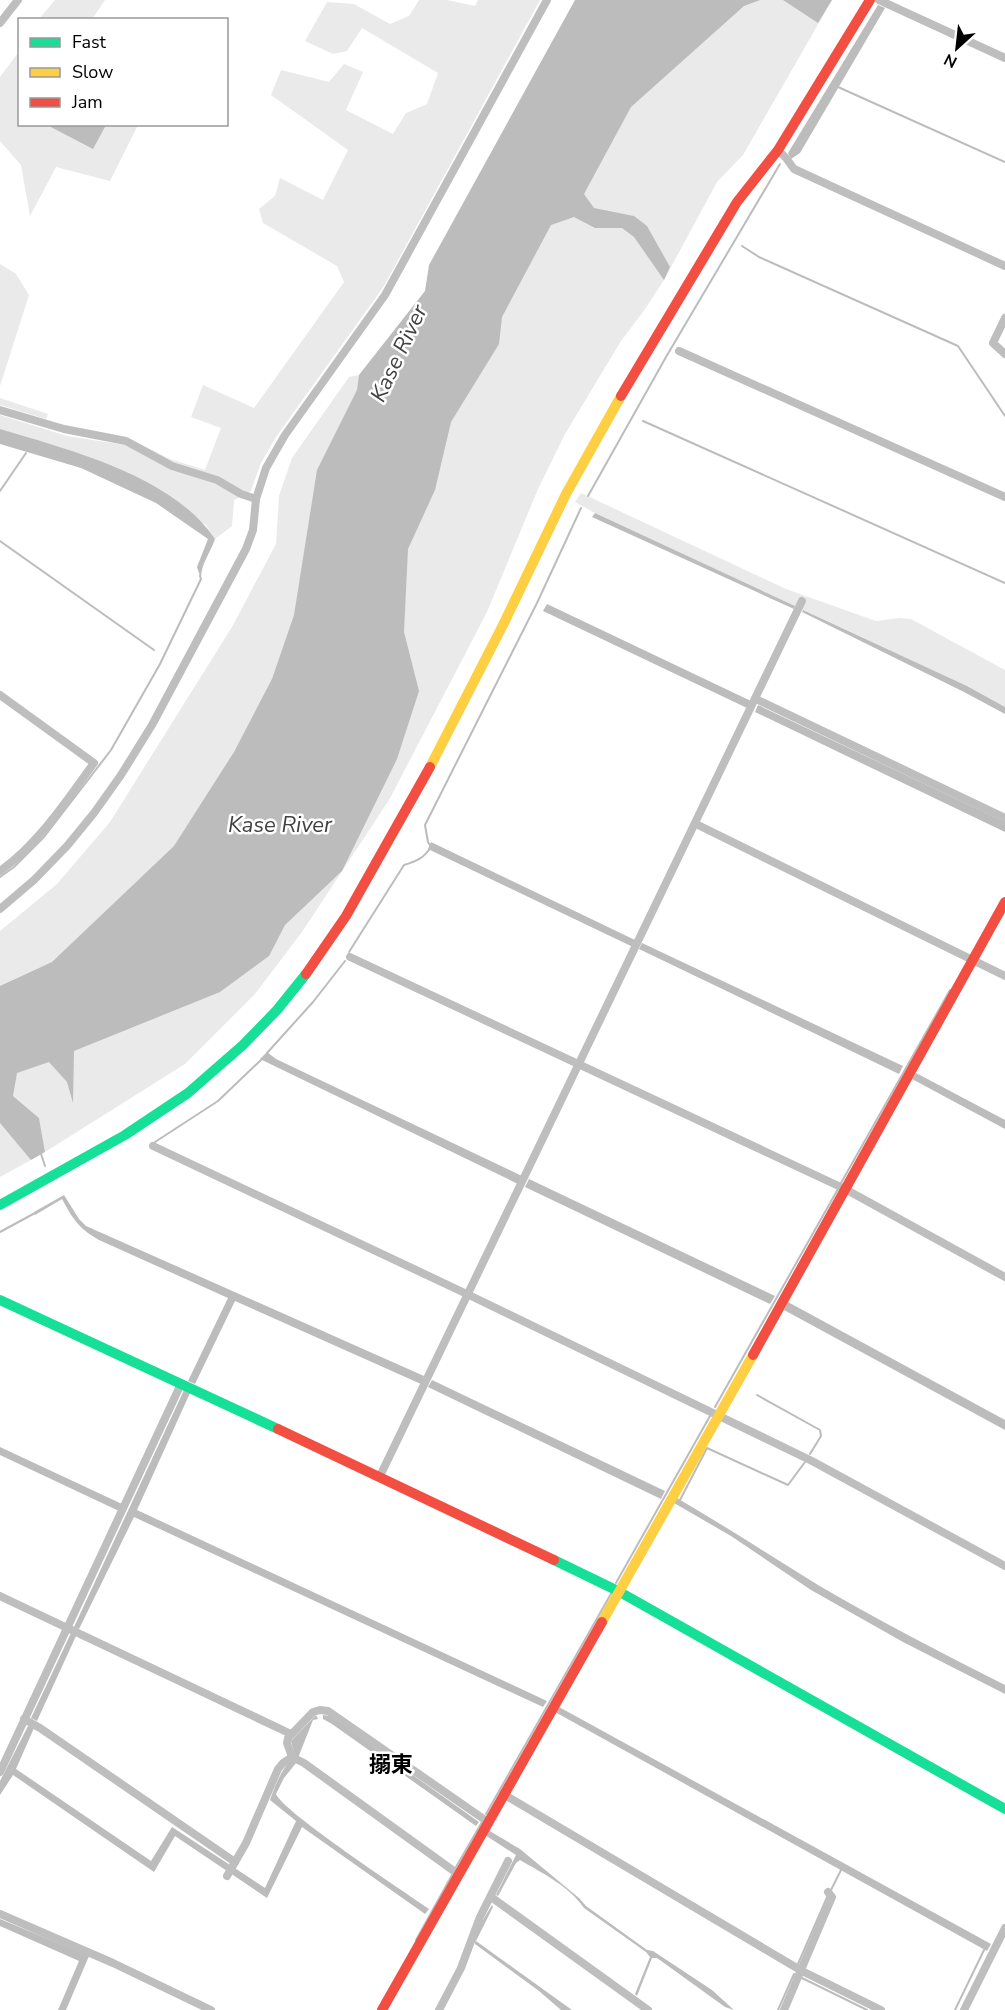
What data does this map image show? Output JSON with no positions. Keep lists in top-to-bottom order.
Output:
{
  "districts": ["搦東"],
  "water": ["Kase River"],
  "legend": ["Fast", "Slow", "Jam"],
  "north": "bottom left"
}
